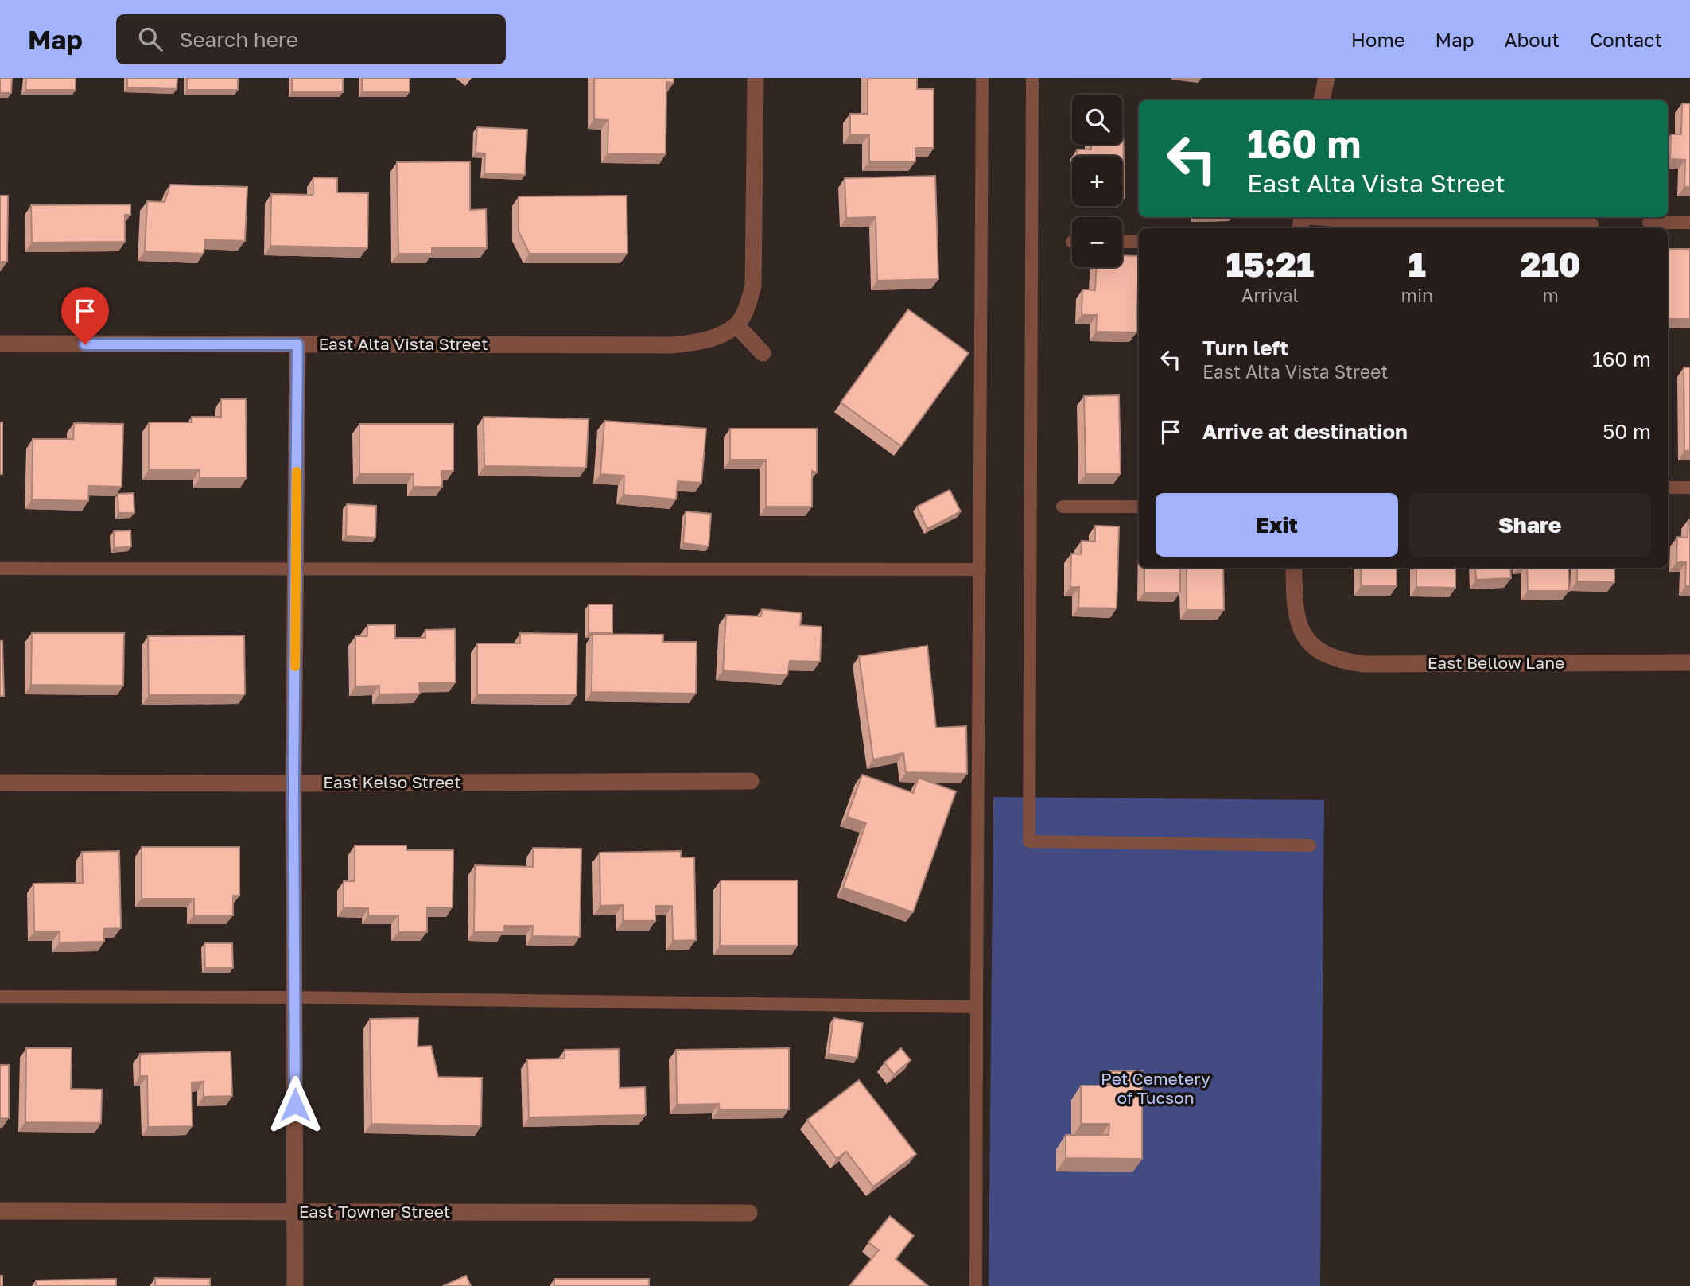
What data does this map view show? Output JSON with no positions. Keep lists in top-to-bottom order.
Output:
{
  "streets": {
    "street": [
      "East Alta Vista Street",
      "East Bellow Lane",
      "East Kelso Street",
      "East Towner Street"
    ]
  },
  "parks": ["Pet Cemetery of Tucson"],
  "page": {
    "header": "Map",
    "search": "Search here",
    "nav": [
      "Home",
      "Map",
      "About",
      "Contact"
    ],
    "map_buttons": ["+", "−"],
    "turn": ["160 m", "East Alta Vista Street"],
    "eta": [
      "15:21",
      "Arrival",
      "1",
      "min",
      "210",
      "m"
    ],
    "list": [
      {
        "name": "Turn left",
        "note": "East Alta Vista Street",
        "value": "160 m"
      },
      {
        "name": "Arrive at destination",
        "value": "50 m"
      }
    ],
    "buttons": ["Exit", "Share"]
  }
}
